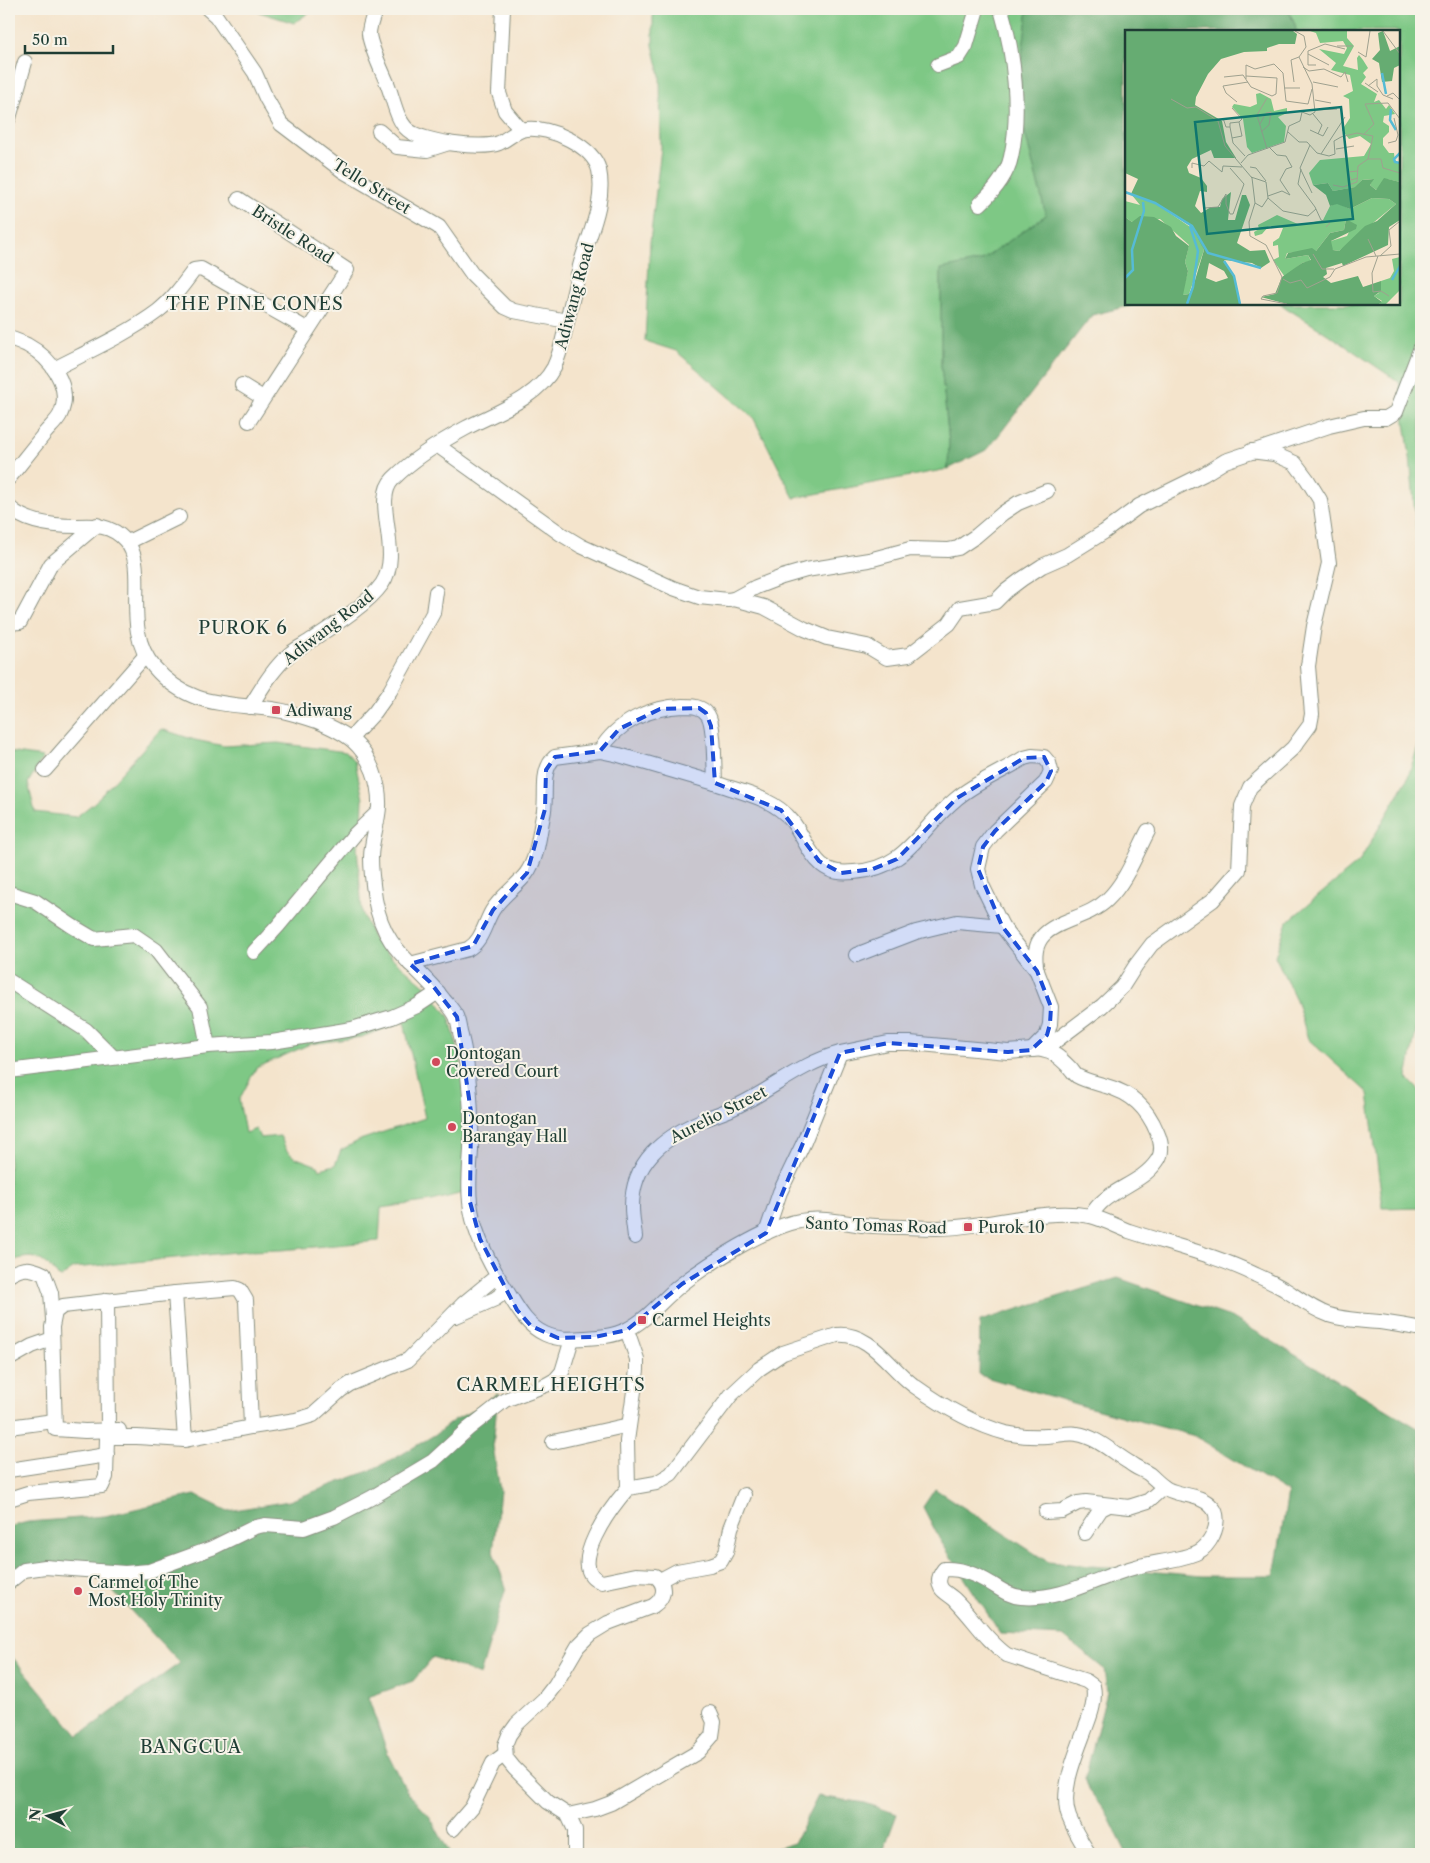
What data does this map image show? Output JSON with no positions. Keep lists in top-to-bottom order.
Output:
{
  "streets": {
    "street": [
      "Tello Street",
      "Bristle Road",
      "Adiwang Road",
      "Aurelio Street",
      "Santo Tomas Road"
    ]
  },
  "crossings": [
    ["Tello Street", "Adiwang Road"],
    ["Adiwang Road", "Santo Tomas Road"]
  ],
  "districts": [
    "THE PINE CONES",
    "PUROK 6",
    "CARMEL HEIGHTS",
    "BANGCUA"
  ],
  "places": {
    "transit": ["Adiwang", "Purok 10", "Carmel Heights"],
    "other": ["Dontogan Covered Court", "Dontogan Barangay Hall", "Carmel of The Most Holy Trinity"]
  },
  "scale_bar": "50 m",
  "north": "left"
}
